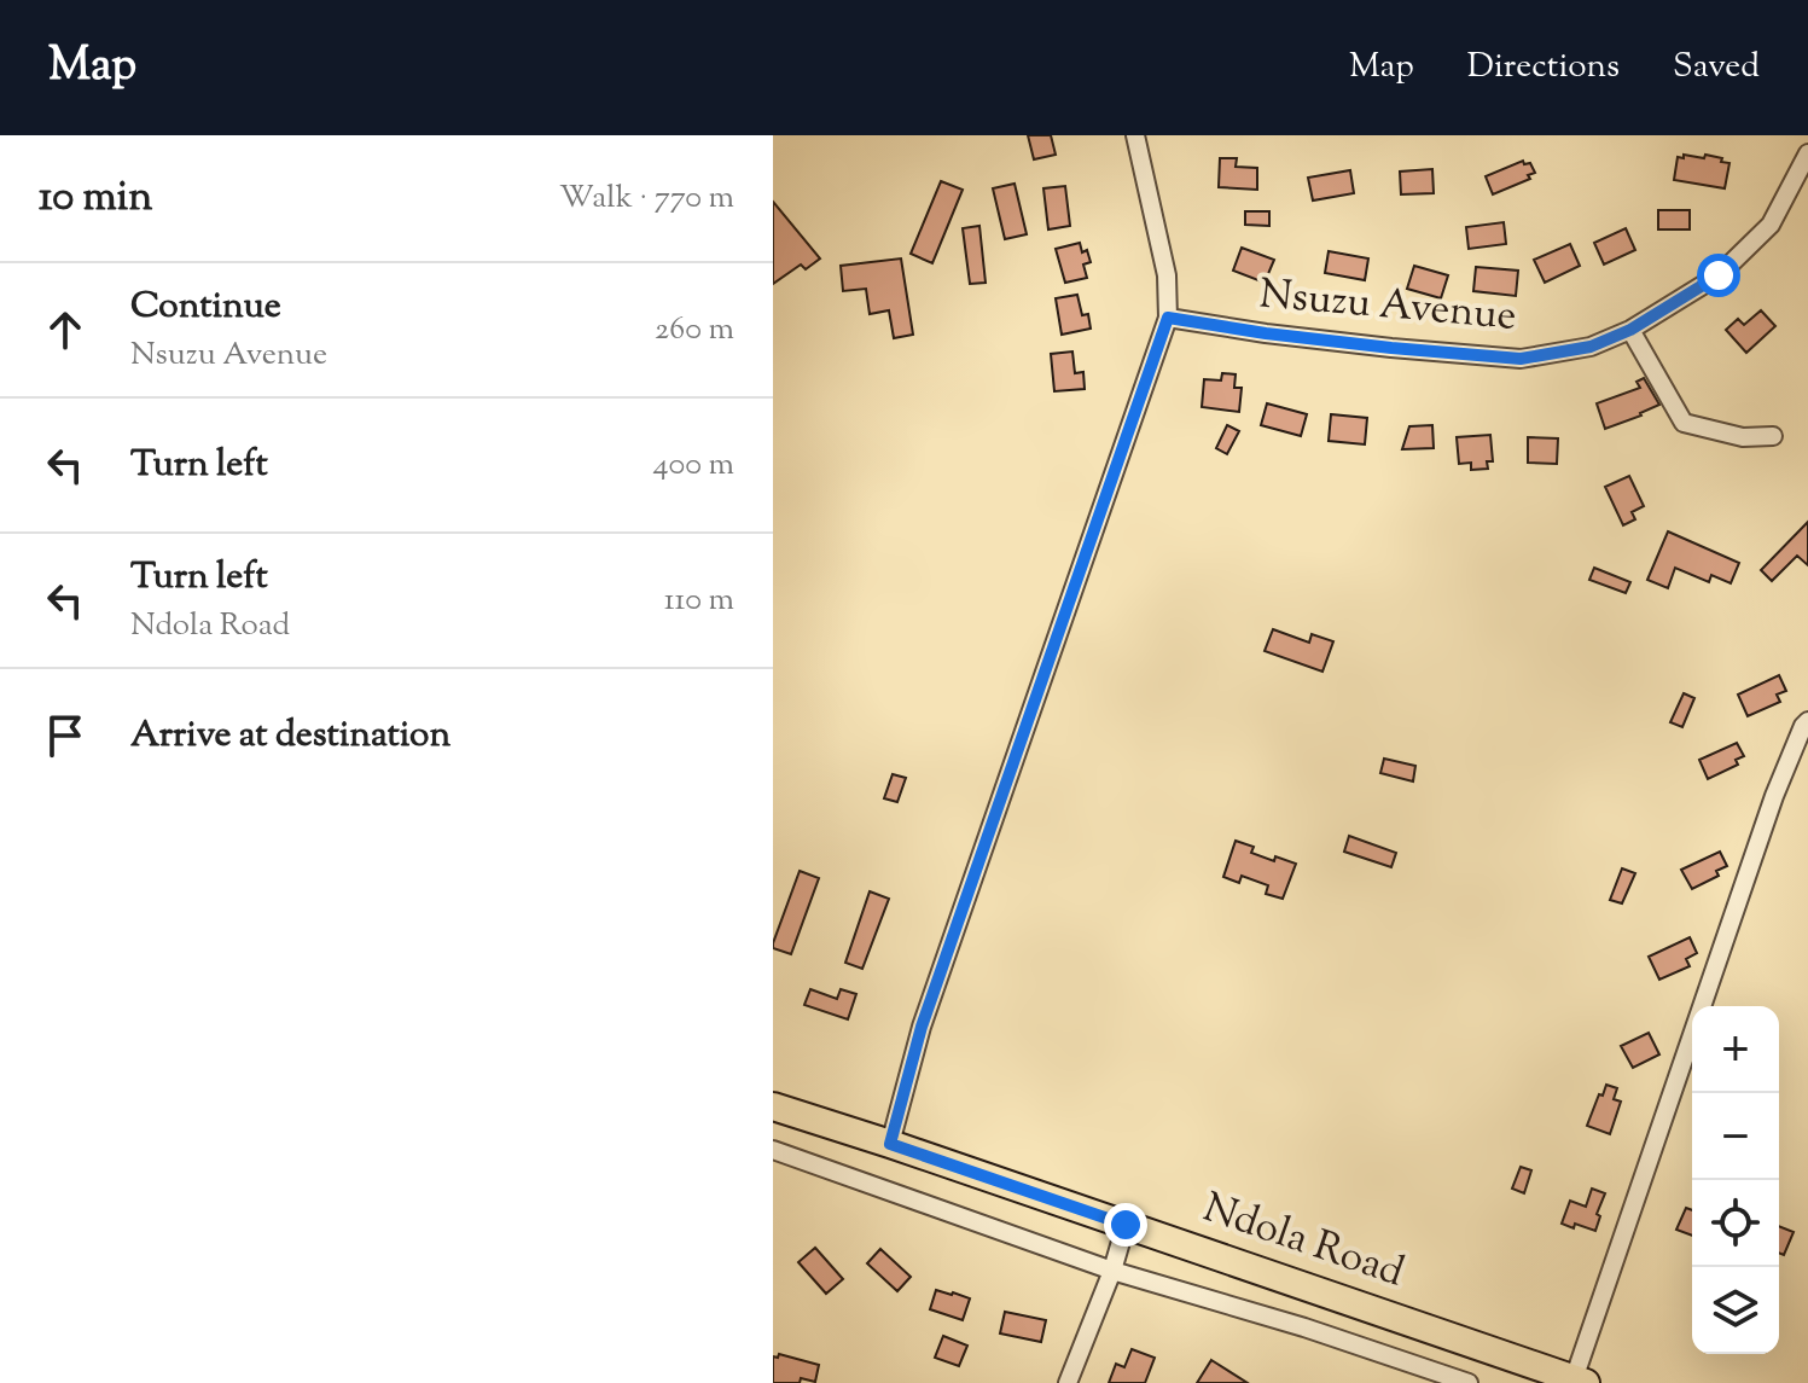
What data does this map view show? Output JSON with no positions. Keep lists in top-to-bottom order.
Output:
{
  "streets": {
    "main road": ["Ndola Road"],
    "street": ["Nsuzu Avenue"]
  },
  "page": {
    "header": "Map",
    "nav": ["Map", "Directions", "Saved"],
    "heading": ["10 min", "Walk · 770 m"],
    "list": [
      ["Continue", "Nsuzu Avenue", "260 m"],
      ["Turn left", "400 m"],
      ["Turn left", "Ndola Road", "110 m"],
      "Arrive at destination"
    ],
    "map_buttons": ["+", "−"]
  }
}
